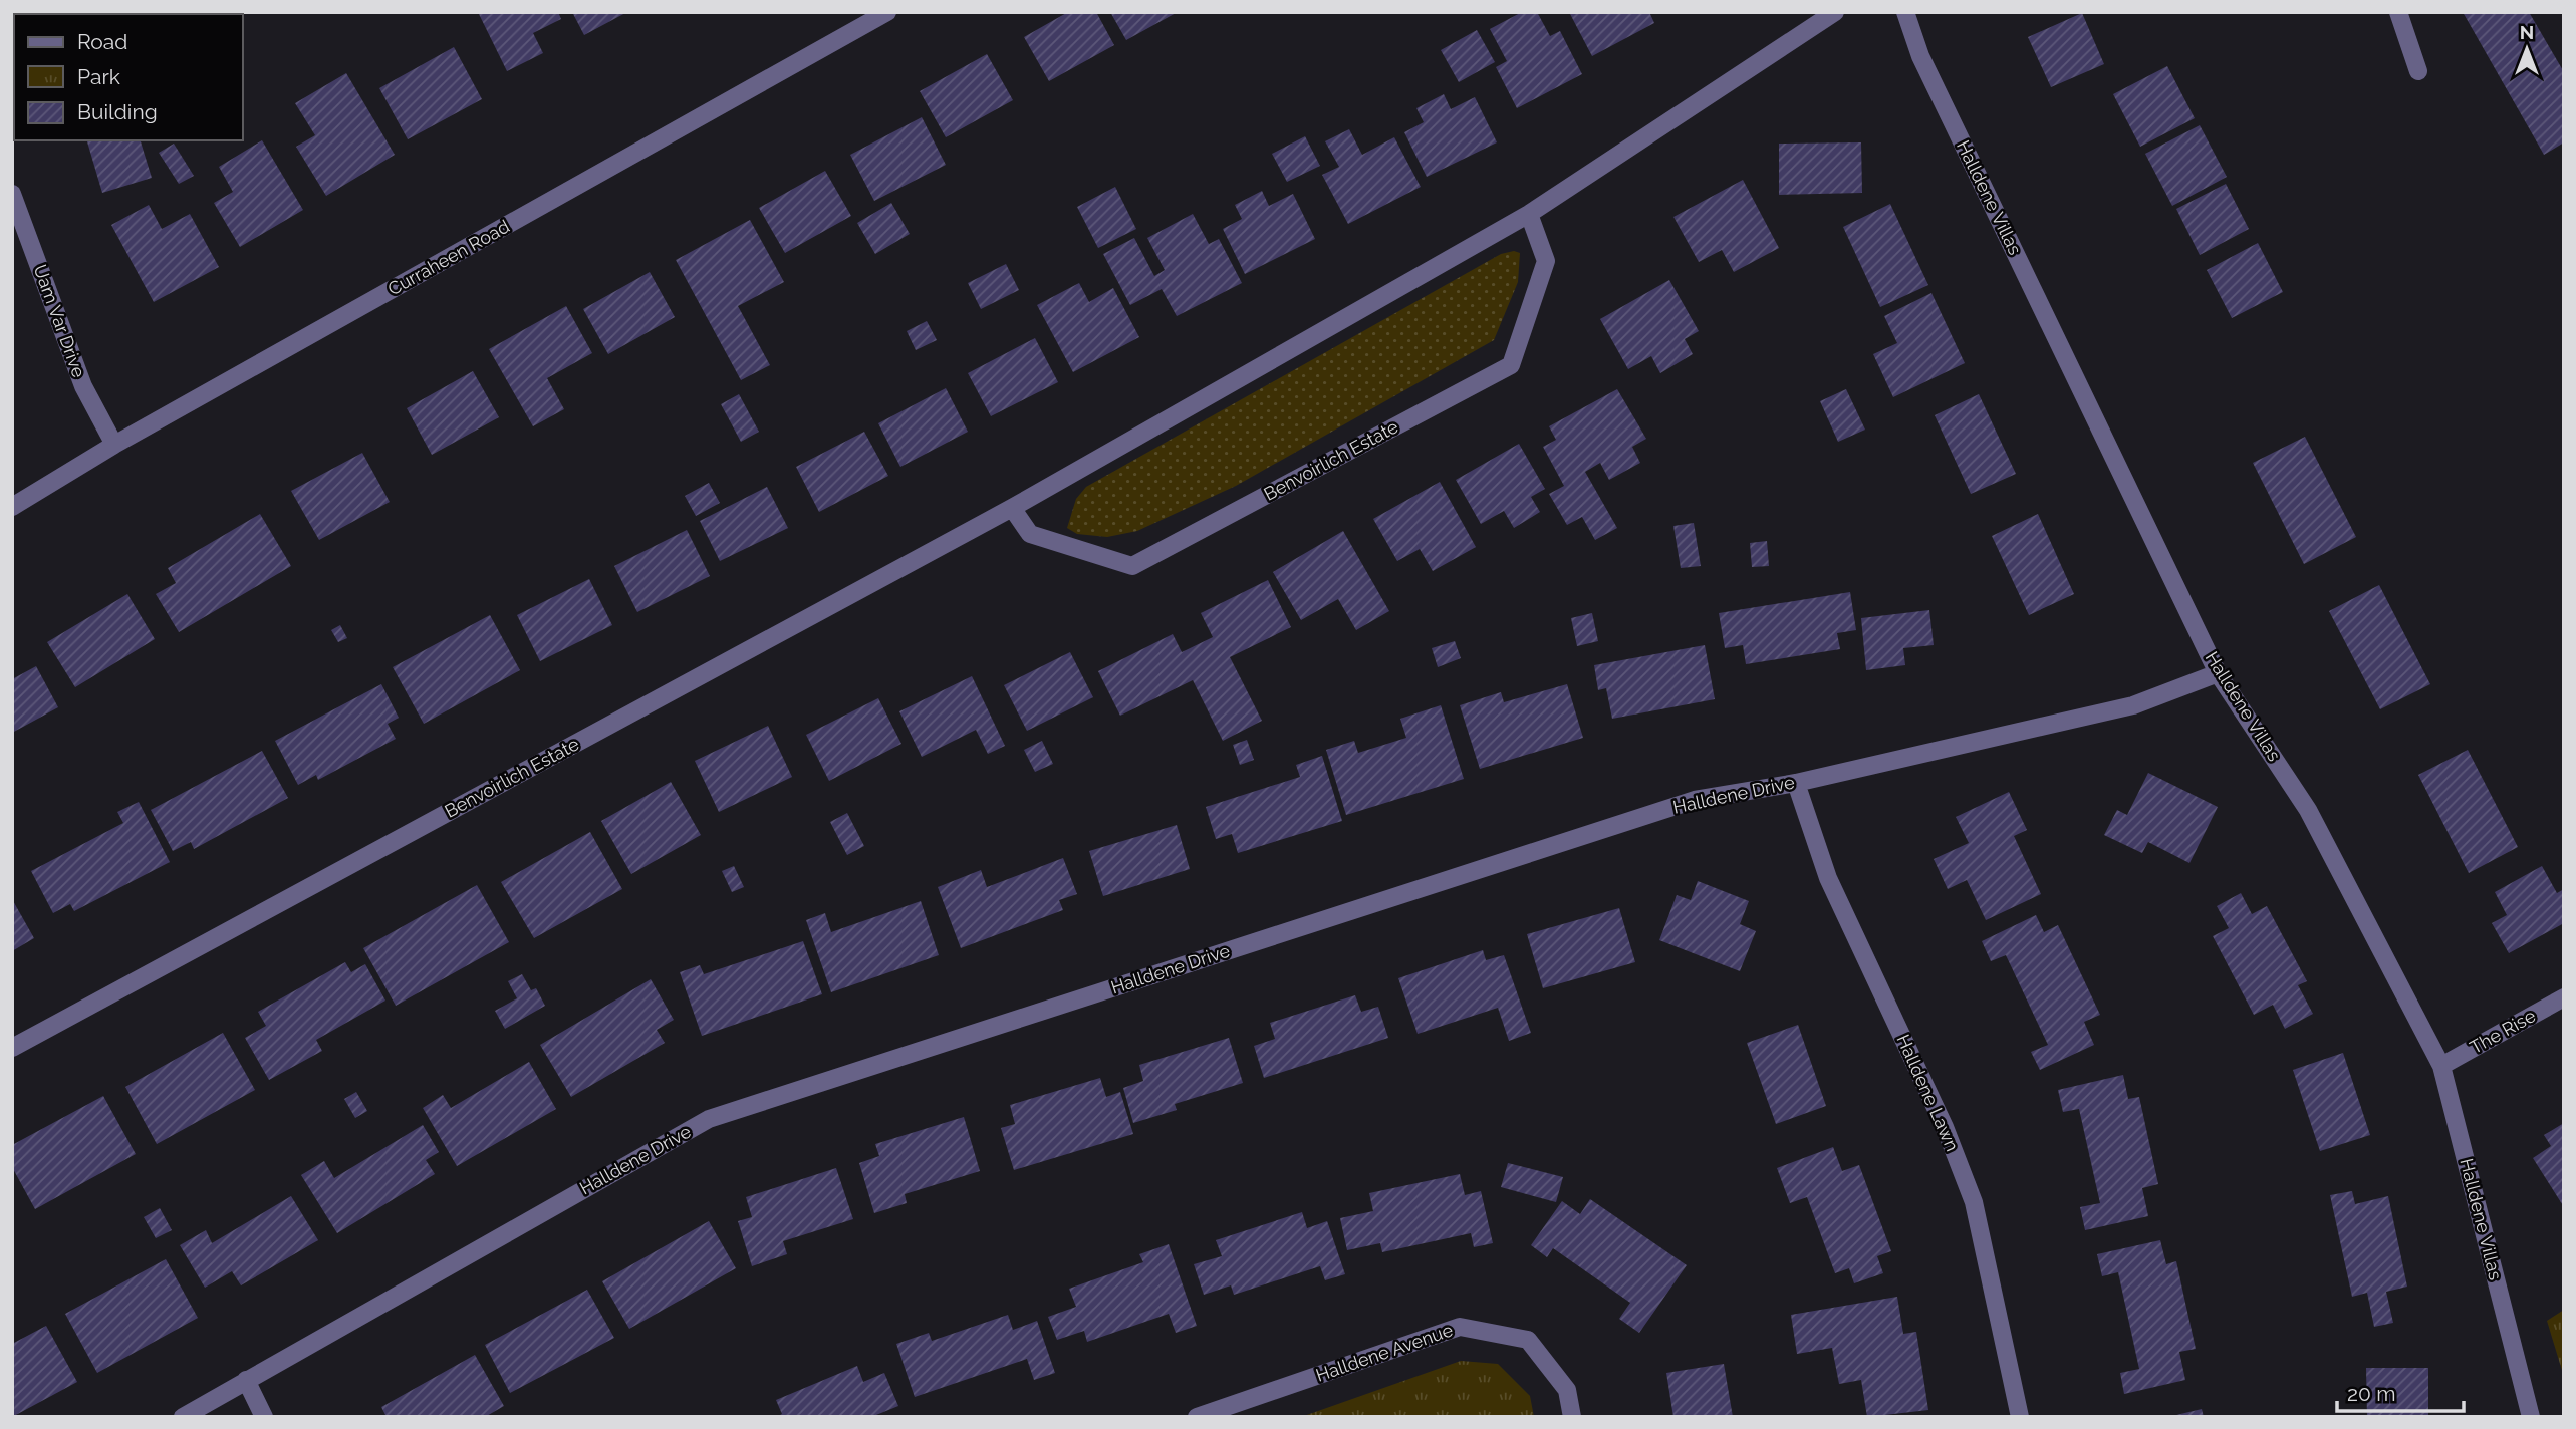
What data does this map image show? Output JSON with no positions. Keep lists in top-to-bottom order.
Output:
{
  "streets": {
    "street": [
      "Halldene Villas",
      "Curraheen Road",
      "Uam Var Drive",
      "Benvoirlich Estate",
      "Halldene Drive",
      "The Rise",
      "Halldene Lawn",
      "Halldene Avenue"
    ]
  },
  "crossings": [
    ["Halldene Villas", "Halldene Drive"],
    ["Halldene Villas", "The Rise"],
    ["Curraheen Road", "Uam Var Drive"],
    ["Halldene Drive", "Halldene Lawn"]
  ],
  "legend": ["Road", "Park", "Building"],
  "scale_bar": "20 m",
  "north": "top"
}
